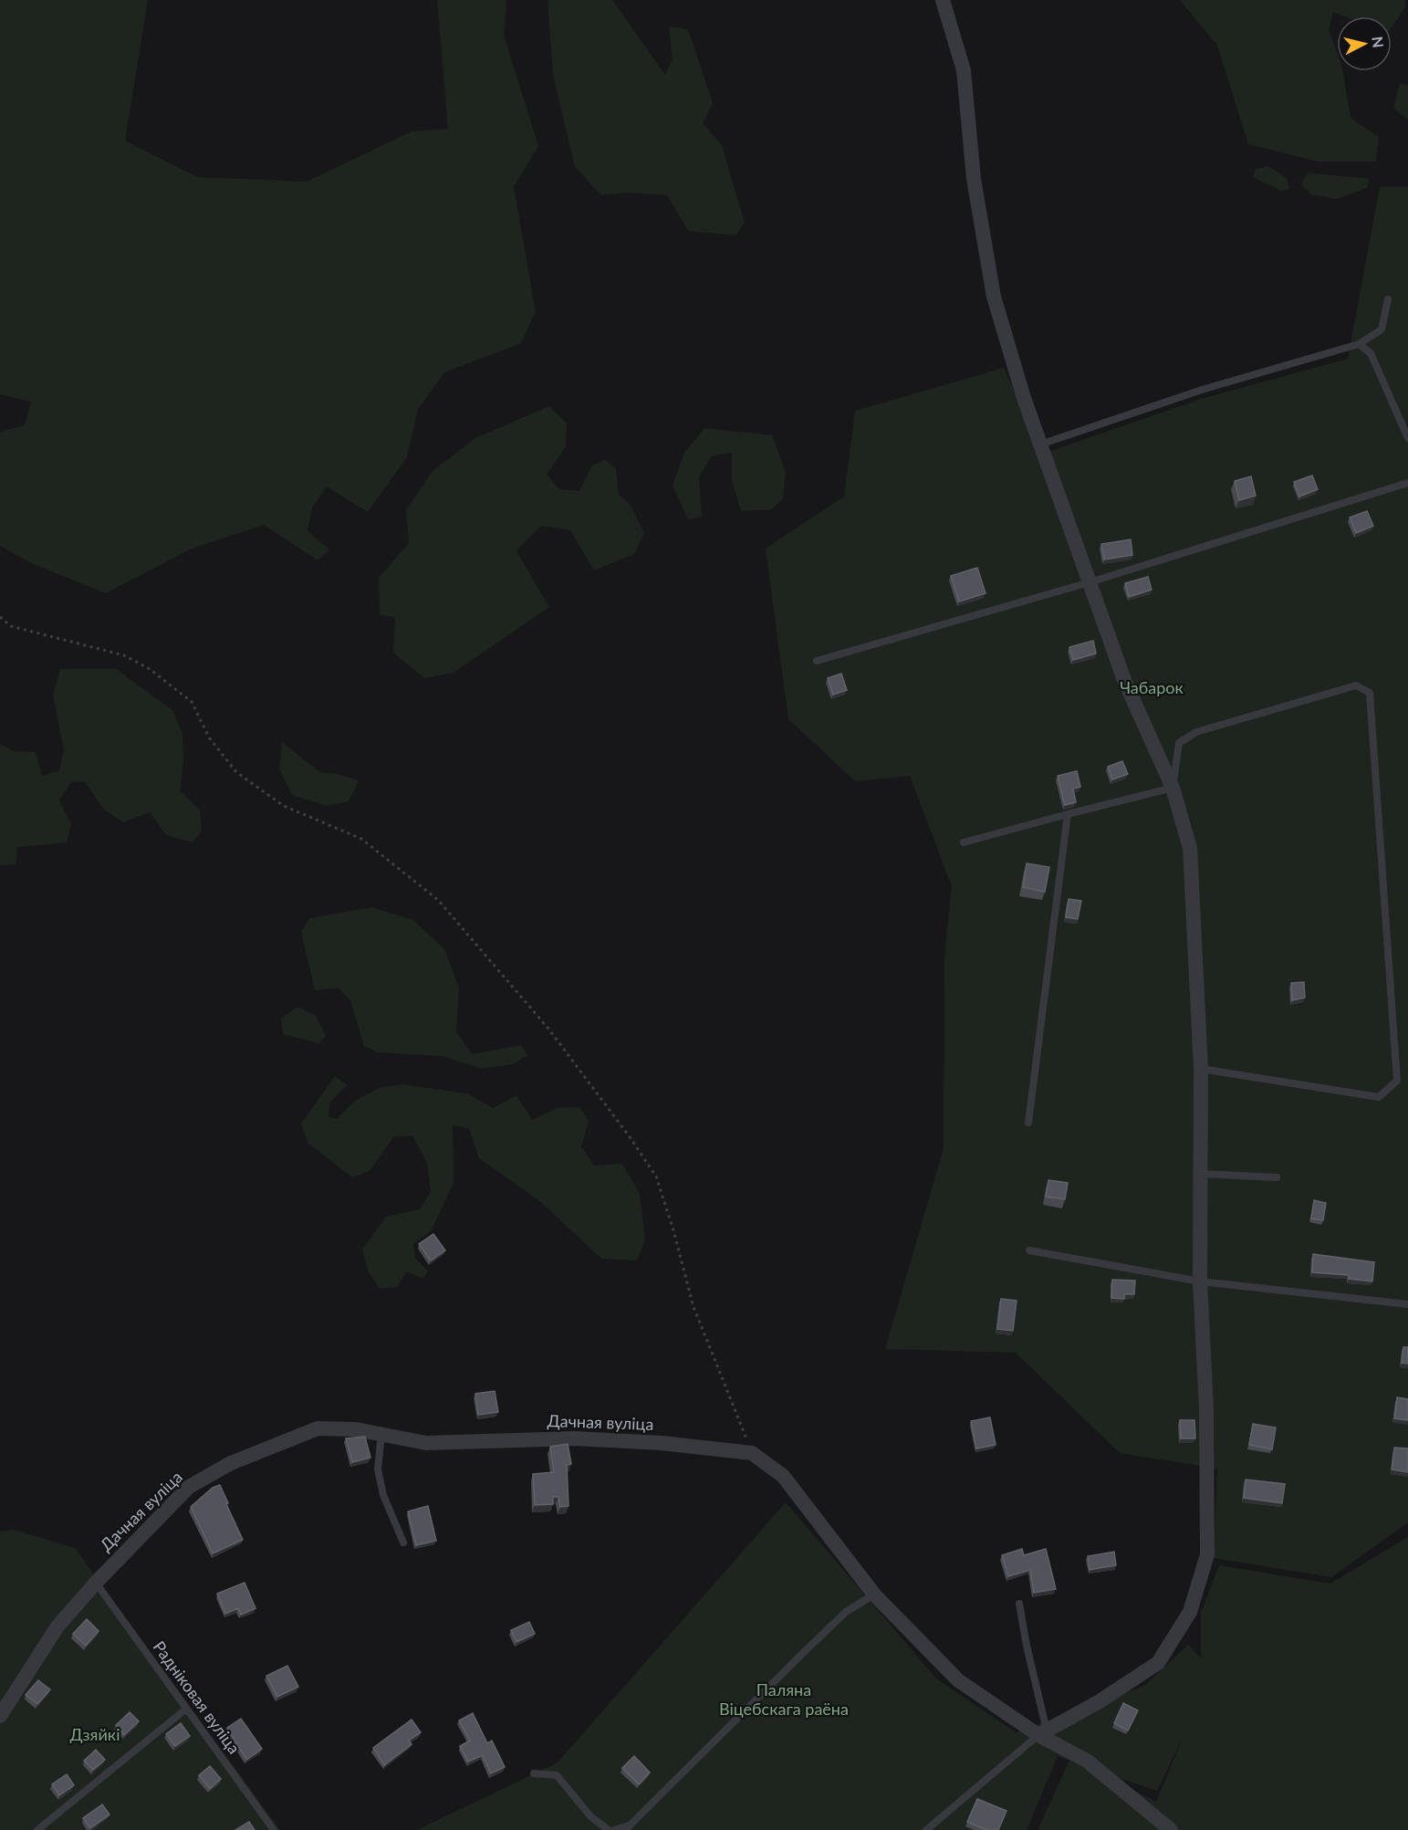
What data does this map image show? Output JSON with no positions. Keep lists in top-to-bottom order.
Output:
{
  "streets": {
    "street": ["Дачная вуліца"],
    "lane": ["Радніковая вуліца"]
  },
  "crossings": [
    ["Дачная вуліца", "Радніковая вуліца"]
  ],
  "parks": ["Чабарок", "Паляна Віцебскага раёна", "Дзяйкі"],
  "north": "right"
}
